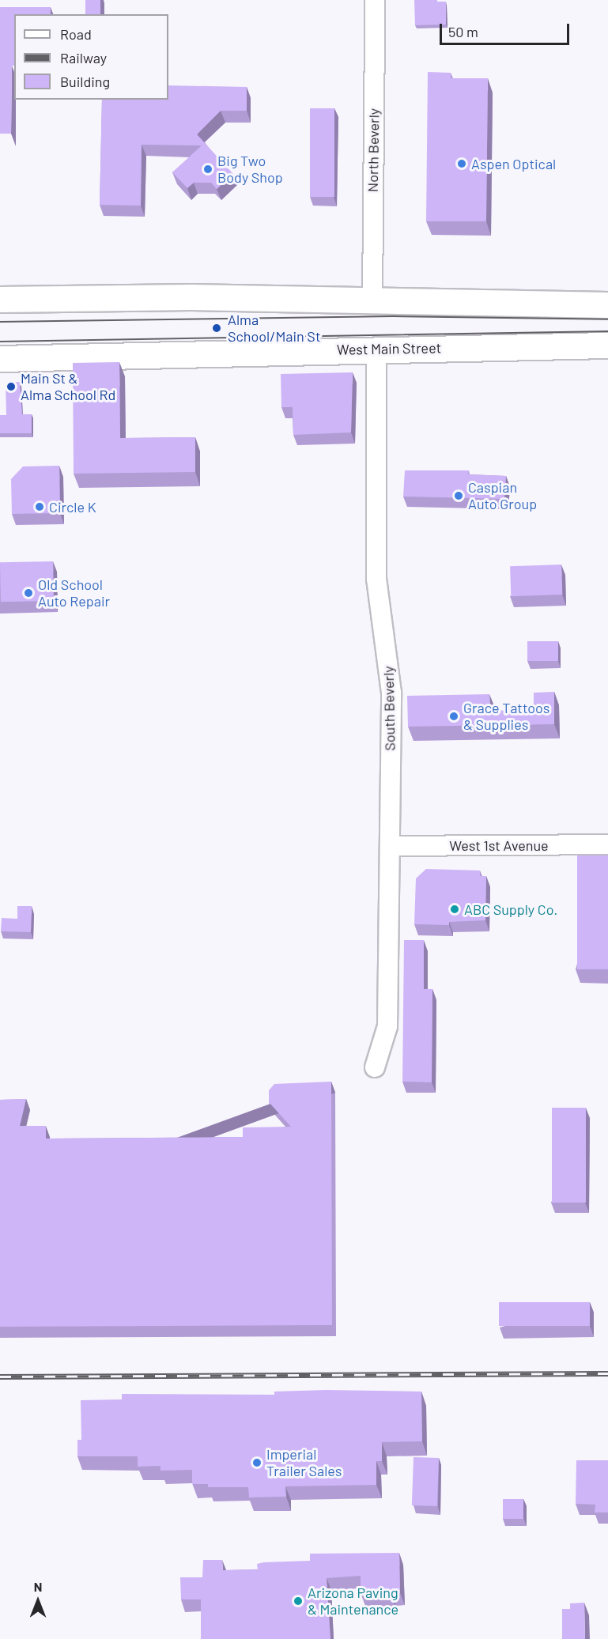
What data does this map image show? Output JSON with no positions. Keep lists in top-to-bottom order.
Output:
{
  "streets": {
    "main road": ["West Main Street"],
    "street": ["North Beverly", "South Beverly", "West 1st Avenue"]
  },
  "crossings": [
    ["West Main Street", "South Beverly"],
    ["South Beverly", "West 1st Avenue"]
  ],
  "places": [
    "Aspen Optical",
    "Big Two Body Shop",
    "Alma School/Main St",
    "Main St & Alma School Rd",
    "Caspian Auto Group",
    "Circle K",
    "Old School Auto Repair",
    "Grace Tattoos & Supplies",
    "ABC Supply Co.",
    "Imperial Trailer Sales",
    "Arizona Paving & Maintenance"
  ],
  "legend": ["Road", "Railway", "Building"],
  "scale_bar": "50 m",
  "north": "top"
}
